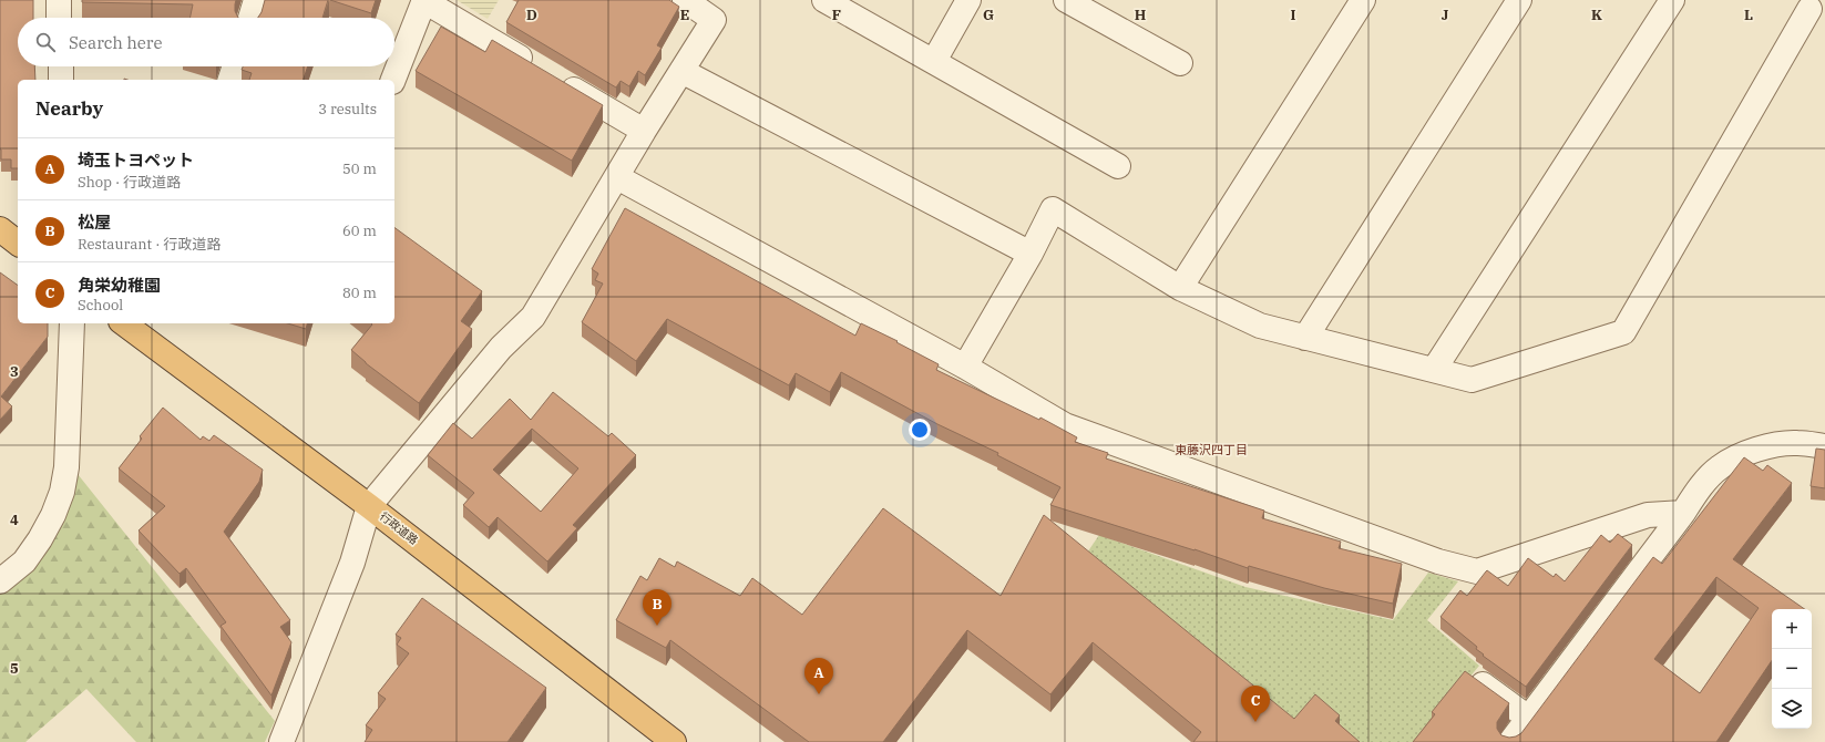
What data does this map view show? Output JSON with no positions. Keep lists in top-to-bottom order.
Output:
{
  "streets": {
    "highway": ["行政道路"]
  },
  "districts": ["東藤沢四丁目"],
  "page": {
    "search": "Search here",
    "heading": ["Nearby", "3 results"],
    "list": [
      {
        "mark": "A",
        "name": "埼玉トヨペット",
        "note": "Shop · 行政道路",
        "value": "50 m"
      },
      {
        "mark": "B",
        "name": "松屋",
        "note": "Restaurant · 行政道路",
        "value": "60 m"
      },
      {
        "mark": "C",
        "name": "角栄幼稚園",
        "note": "School",
        "value": "80 m"
      }
    ],
    "pins": ["B", "A", "C"],
    "map_buttons": ["+", "−"]
  },
  "grid": {
    "columns": [
      "D",
      "E",
      "F",
      "G",
      "H",
      "I",
      "J",
      "K",
      "L"
    ],
    "rows": ["3", "4", "5"]
  }
}
